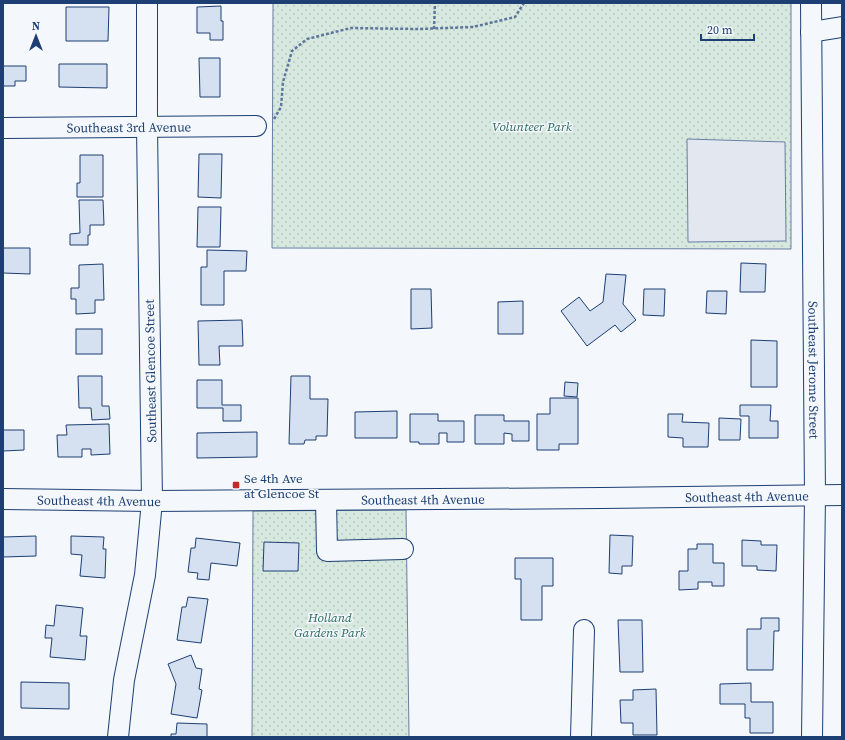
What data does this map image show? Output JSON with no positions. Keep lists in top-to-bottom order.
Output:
{
  "streets": {
    "street": [
      "Southeast 3rd Avenue",
      "Southeast Jerome Street",
      "Southeast Glencoe Street",
      "Southeast 4th Avenue"
    ]
  },
  "crossings": [
    ["Southeast 3rd Avenue", "Southeast Glencoe Street"],
    ["Southeast Jerome Street", "Southeast 4th Avenue"],
    ["Southeast Glencoe Street", "Southeast 4th Avenue"]
  ],
  "parks": ["Volunteer Park", "Holland Gardens Park"],
  "places": {
    "transit": ["Se 4th Ave at Glencoe St"]
  },
  "scale_bar": "20 m",
  "north": "top"
}
